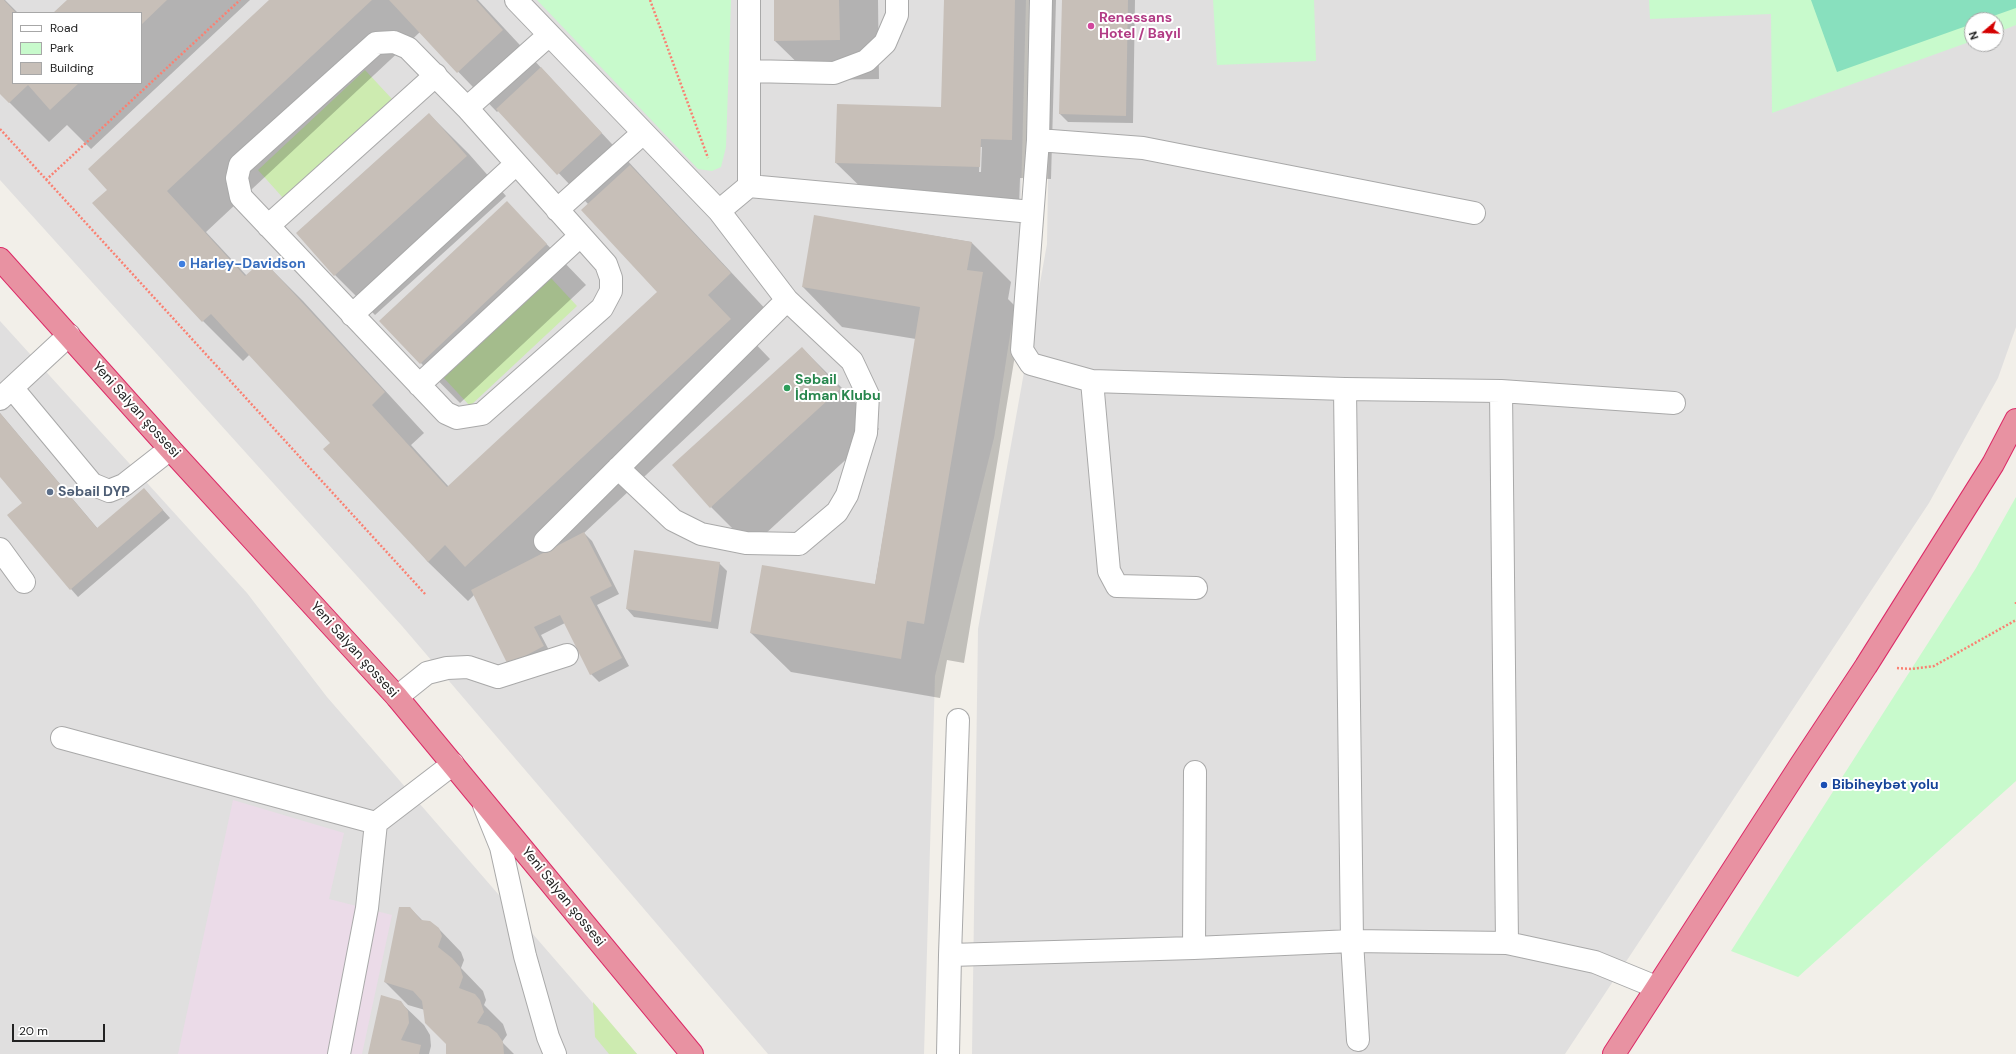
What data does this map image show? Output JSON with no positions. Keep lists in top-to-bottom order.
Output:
{
  "streets": {
    "highway": ["Yeni Salyan şossesi"]
  },
  "places": [
    "Renessans Hotel / Bayıl",
    "Harley-Davidson",
    "Səbail İdman Klubu",
    "Səbail DYP",
    "Bibiheybət yolu"
  ],
  "legend": ["Road", "Park", "Building"],
  "scale_bar": "20 m",
  "north": "left"
}
